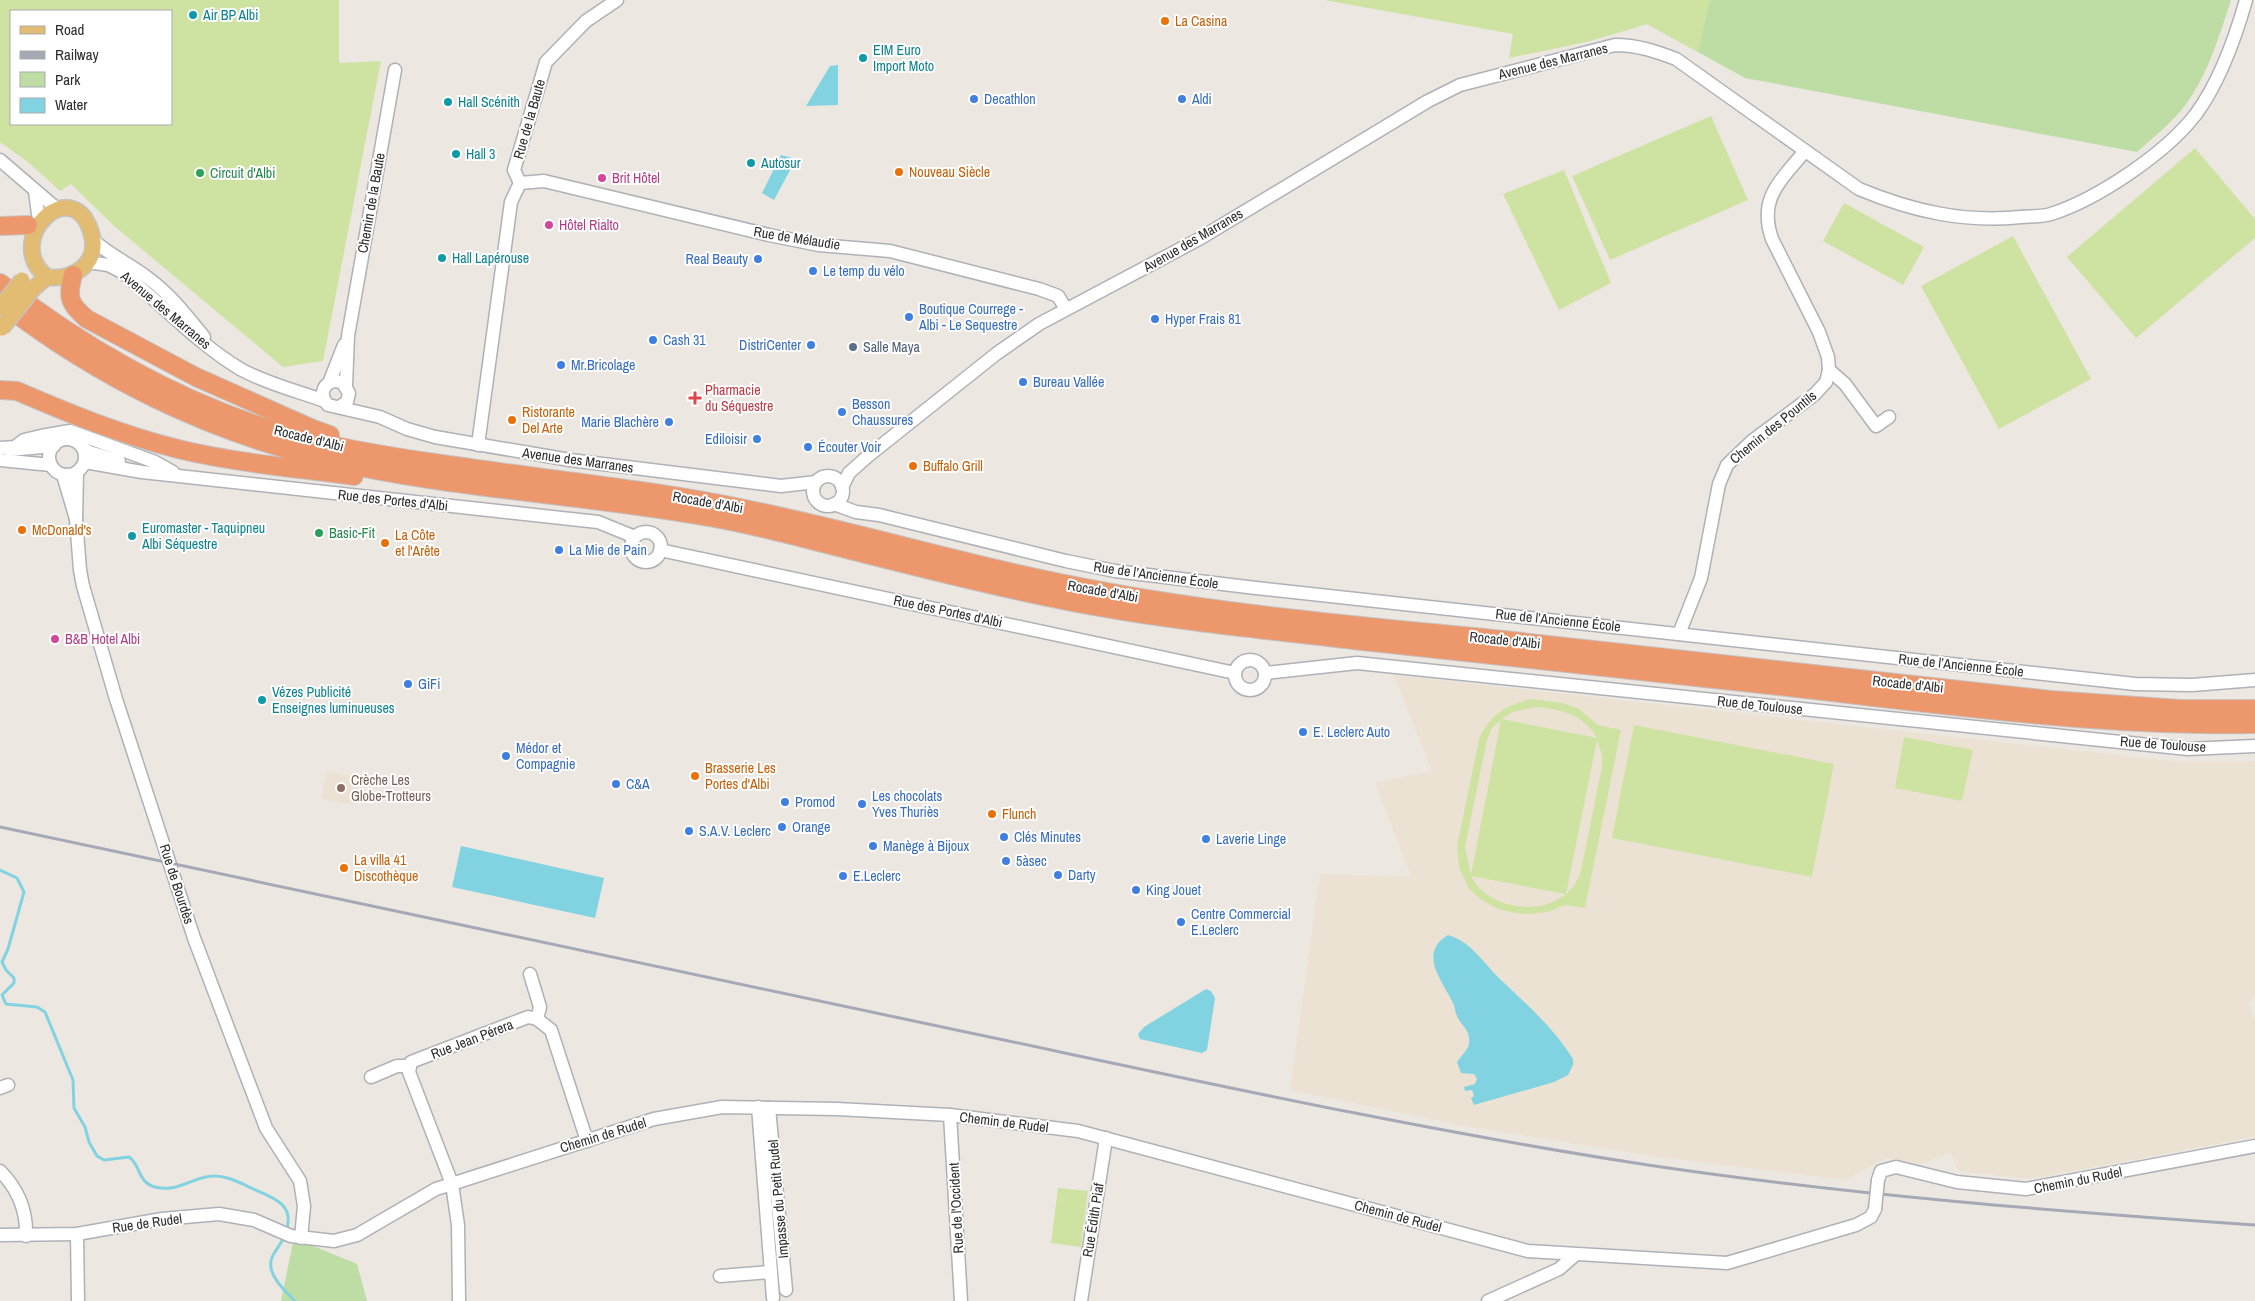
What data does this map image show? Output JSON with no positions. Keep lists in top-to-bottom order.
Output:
{
  "streets": {
    "highway": ["Rocade d'Albi"],
    "street": [
      "Avenue des Marranes",
      "Rue de la Baute",
      "Chemin de la Baute",
      "Rue de Mélaudie",
      "Chemin des Pountils",
      "Rue des Portes d'Albi",
      "Rue de l’Ancienne École",
      "Rue de Toulouse",
      "Rue de Bourdès",
      "Rue Jean Pérera",
      "Chemin de Rudel",
      "Chemin du Rudel",
      "Impasse du Petit Rudel",
      "Rue de l'Occident",
      "Rue Édith Piaf",
      "Rue de Rudel"
    ]
  },
  "crossings": [
    ["Avenue des Marranes", "Chemin de la Baute"],
    ["Avenue des Marranes", "Rue de Mélaudie"],
    ["Avenue des Marranes", "Rue de l’Ancienne École"],
    ["Rue de la Baute", "Rue de Mélaudie"],
    ["Chemin des Pountils", "Rue de l’Ancienne École"],
    ["Rue des Portes d'Albi", "Rue de Toulouse"],
    ["Rue des Portes d'Albi", "Rue de Bourdès"],
    ["Rue de Bourdès", "Chemin de Rudel"],
    ["Rue de Bourdès", "Rue de Rudel"],
    ["Chemin de Rudel", "Chemin du Rudel"],
    ["Chemin de Rudel", "Impasse du Petit Rudel"],
    ["Chemin de Rudel", "Rue de l'Occident"],
    ["Chemin de Rudel", "Rue Édith Piaf"],
    ["Chemin de Rudel", "Rue de Rudel"]
  ],
  "places": {
    "other": [
      "Air BP Albi",
      "La Casina",
      "EIM Euro Import Moto",
      "Decathlon",
      "Aldi",
      "Hall Scénith",
      "Hall 3",
      "Autosur",
      "Nouveau Siècle",
      "Circuit d'Albi",
      "Brit Hôtel",
      "Hôtel Rialto",
      "Hall Lapérouse",
      "Real Beauty",
      "Le temp du vélo",
      "Boutique Courrege - Albi - Le Sequestre",
      "Hyper Frais 81",
      "Cash 31",
      "DistriCenter",
      "Salle Maya",
      "Mr.Bricolage",
      "Bureau Vallée",
      "Besson Chaussures",
      "Ristorante Del Arte",
      "Marie Blachère",
      "Ediloisir",
      "Écouter Voir",
      "Buffalo Grill",
      "McDonald's",
      "Basic-Fit",
      "Euromaster - Taquipneu Albi Séquestre",
      "La Côte et l'Arête",
      "La Mie de Pain",
      "B&B Hotel Albi",
      "GiFi",
      "Vézes Publicité Enseignes luminueuses",
      "E. Leclerc Auto",
      "Médor et Compagnie",
      "Brasserie Les Portes d'Albi",
      "C&A",
      "Crèche Les Globe-Trotteurs",
      "Promod",
      "Les chocolats Yves Thuriès",
      "Flunch",
      "Orange",
      "S.A.V. Leclerc",
      "Clés Minutes",
      "Laverie Linge",
      "Manège à Bijoux",
      "5àsec",
      "La villa 41 Discothèque",
      "Darty",
      "E.Leclerc",
      "King Jouet",
      "Centre Commercial E.Leclerc"
    ],
    "health": ["Pharmacie du Séquestre"]
  },
  "legend": [
    "Road",
    "Railway",
    "Park",
    "Water"
  ]
}
